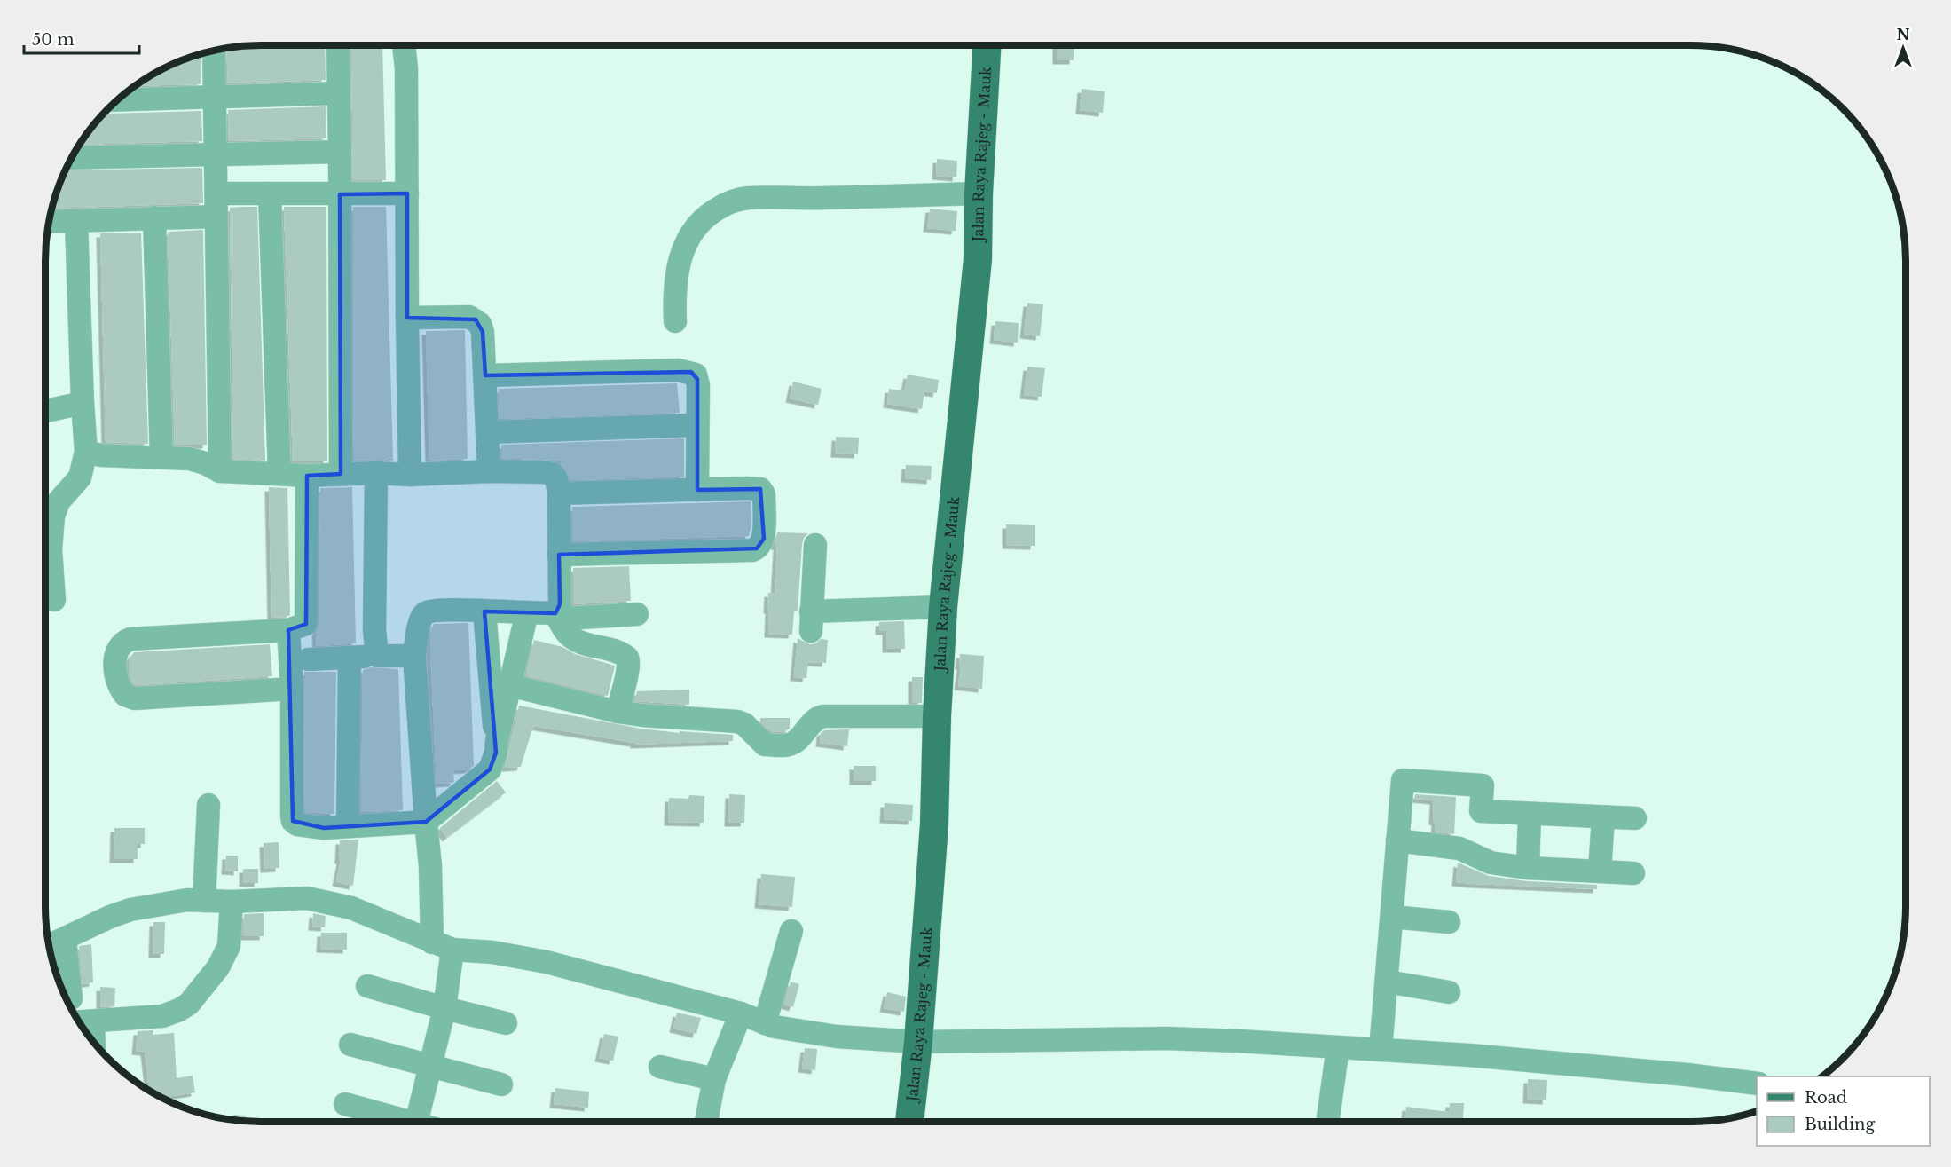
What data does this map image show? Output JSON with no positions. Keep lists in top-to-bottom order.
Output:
{
  "streets": {
    "main road": ["Jalan Raya Rajeg - Mauk"]
  },
  "legend": ["Road", "Building"],
  "scale_bar": "50 m",
  "north": "top"
}
